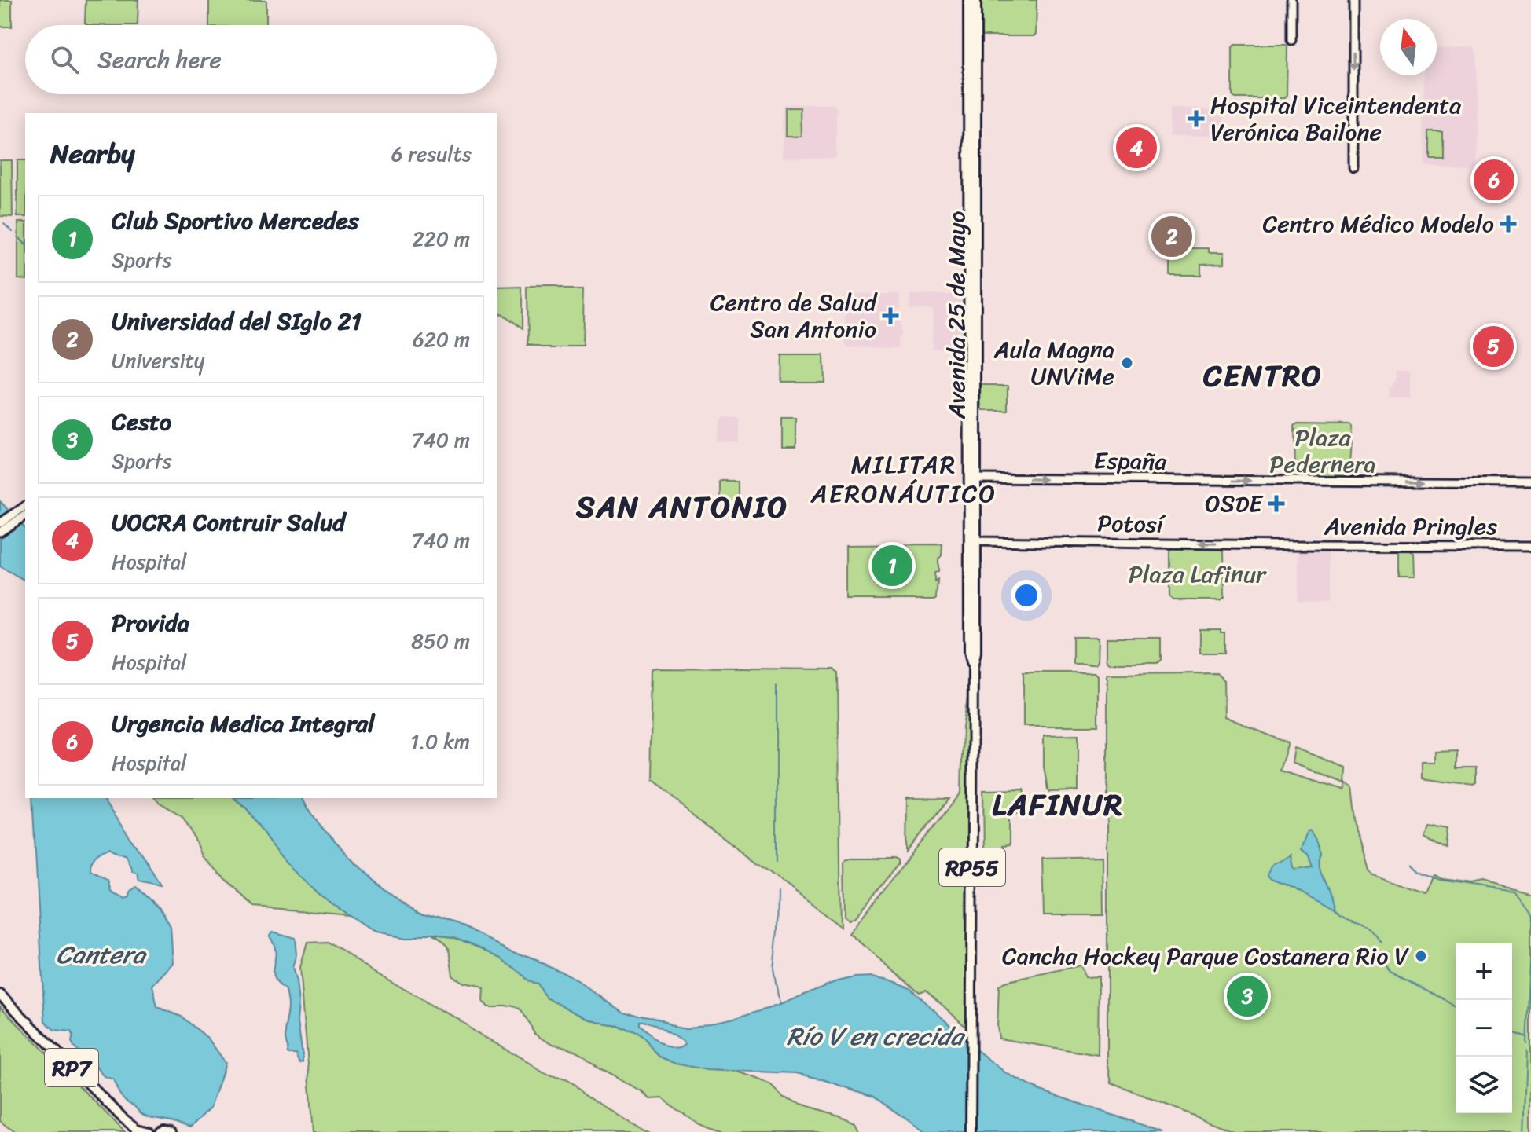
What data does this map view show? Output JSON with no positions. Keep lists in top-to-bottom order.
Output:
{
  "streets": {
    "main road": [
      "Avenida 25 de Mayo",
      "España",
      "Potosí",
      "Avenida Pringles",
      "RP55",
      "RP7"
    ]
  },
  "crossings": [
    ["Avenida 25 de Mayo", "España"],
    ["Avenida 25 de Mayo", "Potosí"],
    ["Potosí", "Avenida Pringles"]
  ],
  "one_way": ["España", "Potosí"],
  "districts": [
    "CENTRO",
    "MILITAR AERONÁUTICO",
    "SAN ANTONIO",
    "LAFINUR"
  ],
  "water": ["Cantera", "Río V en crecida"],
  "parks": ["Plaza Pedernera", "Plaza Lafinur"],
  "places": {
    "health": [
      "Hospital Viceintendenta Verónica Bailone",
      "Centro Médico Modelo",
      "Centro de Salud San Antonio",
      "OSDE"
    ],
    "other": ["Aula Magna UNViMe", "Cancha Hockey Parque Costanera Rio V"]
  },
  "north": "top",
  "page": {
    "search": "Search here",
    "heading": ["Nearby", "6 results"],
    "pins": [
      "4",
      "6",
      "2",
      "5",
      "1",
      "3"
    ],
    "list": [
      {
        "mark": "1",
        "name": "Club Sportivo Mercedes",
        "note": "Sports",
        "value": "220 m"
      },
      {
        "mark": "2",
        "name": "Universidad del SIglo 21",
        "note": "University",
        "value": "620 m"
      },
      {
        "mark": "3",
        "name": "Cesto",
        "note": "Sports",
        "value": "740 m"
      },
      {
        "mark": "4",
        "name": "UOCRA Contruir Salud",
        "note": "Hospital",
        "value": "740 m"
      },
      {
        "mark": "5",
        "name": "Provida",
        "note": "Hospital",
        "value": "850 m"
      },
      {
        "mark": "6",
        "name": "Urgencia Medica Integral",
        "note": "Hospital",
        "value": "1.0 km"
      }
    ],
    "map_buttons": ["+", "−"]
  }
}
